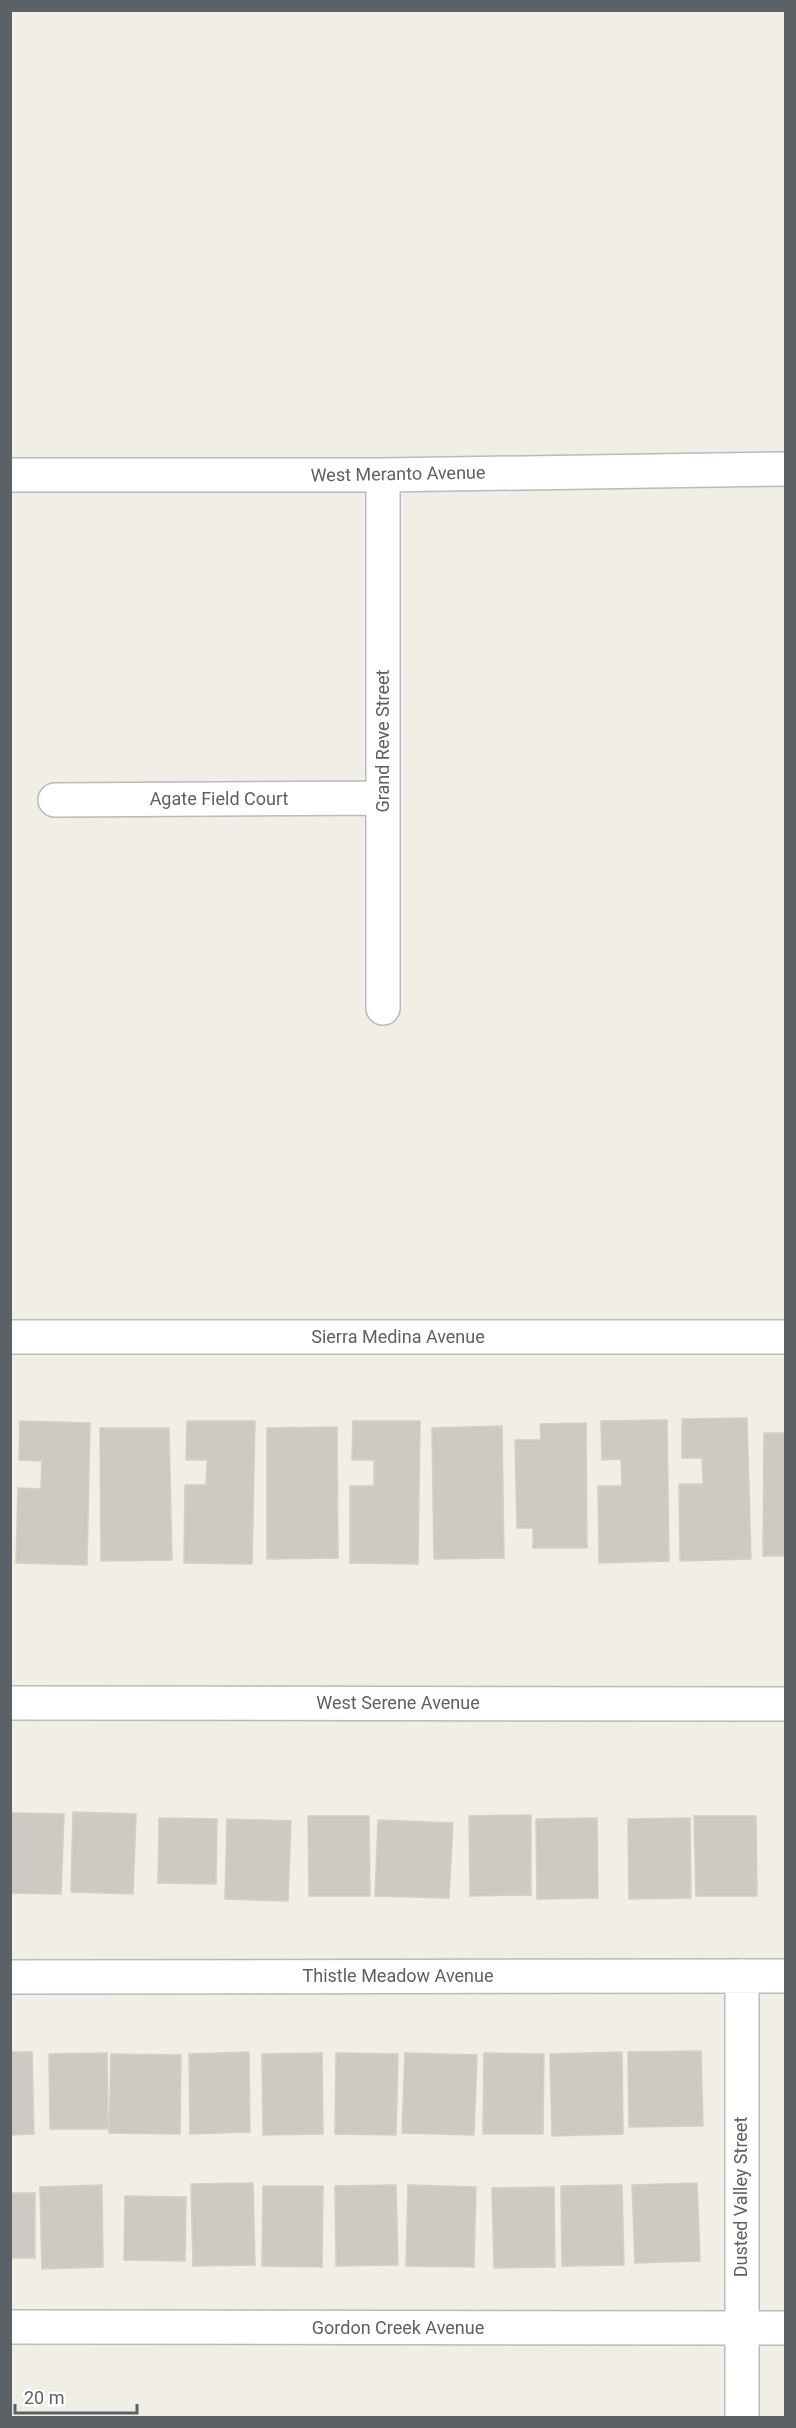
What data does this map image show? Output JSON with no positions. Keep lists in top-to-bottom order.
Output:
{
  "streets": {
    "street": [
      "West Meranto Avenue",
      "Grand Reve Street",
      "Agate Field Court",
      "Sierra Medina Avenue",
      "West Serene Avenue",
      "Thistle Meadow Avenue",
      "Dusted Valley Street",
      "Gordon Creek Avenue"
    ]
  },
  "crossings": [
    ["West Meranto Avenue", "Grand Reve Street"],
    ["Grand Reve Street", "Agate Field Court"],
    ["Thistle Meadow Avenue", "Dusted Valley Street"],
    ["Dusted Valley Street", "Gordon Creek Avenue"]
  ],
  "scale_bar": "20 m"
}
